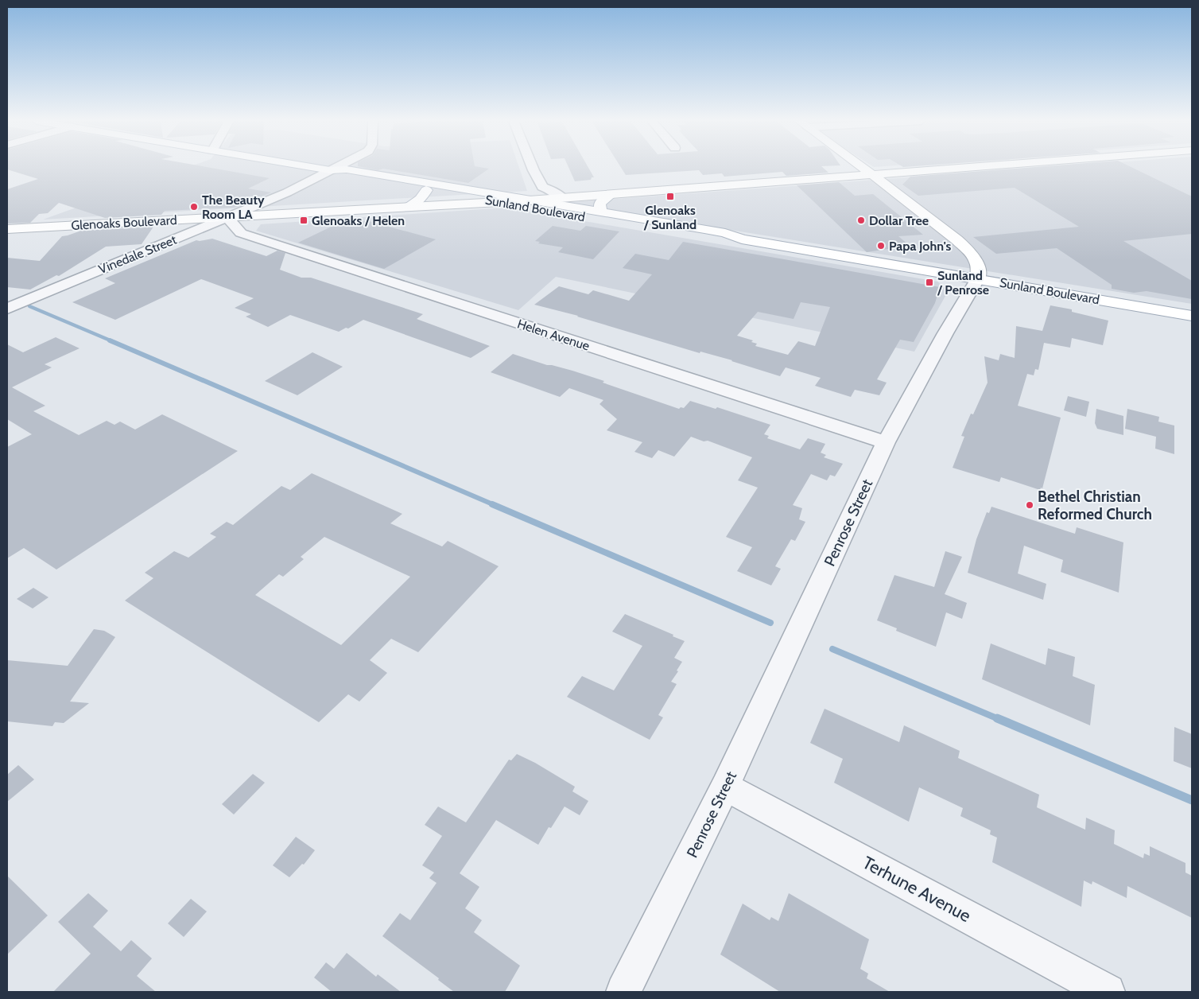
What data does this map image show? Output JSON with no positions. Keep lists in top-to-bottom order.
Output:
{
  "streets": {
    "main road": ["Sunland Boulevard", "Glenoaks Boulevard"],
    "street": [
      "Vinedale Street",
      "Helen Avenue",
      "Penrose Street",
      "Terhune Avenue"
    ]
  },
  "crossings": [
    ["Sunland Boulevard", "Glenoaks Boulevard"],
    ["Sunland Boulevard", "Vinedale Street"],
    ["Sunland Boulevard", "Penrose Street"],
    ["Glenoaks Boulevard", "Vinedale Street"],
    ["Glenoaks Boulevard", "Helen Avenue"],
    ["Vinedale Street", "Helen Avenue"],
    ["Helen Avenue", "Penrose Street"],
    ["Penrose Street", "Terhune Avenue"]
  ],
  "places": {
    "transit": ["Glenoaks / Sunland", "Glenoaks / Helen", "Sunland / Penrose"],
    "other": [
      "The Beauty Room LA",
      "Dollar Tree",
      "Papa John's",
      "Bethel Christian Reformed Church"
    ]
  }
}
